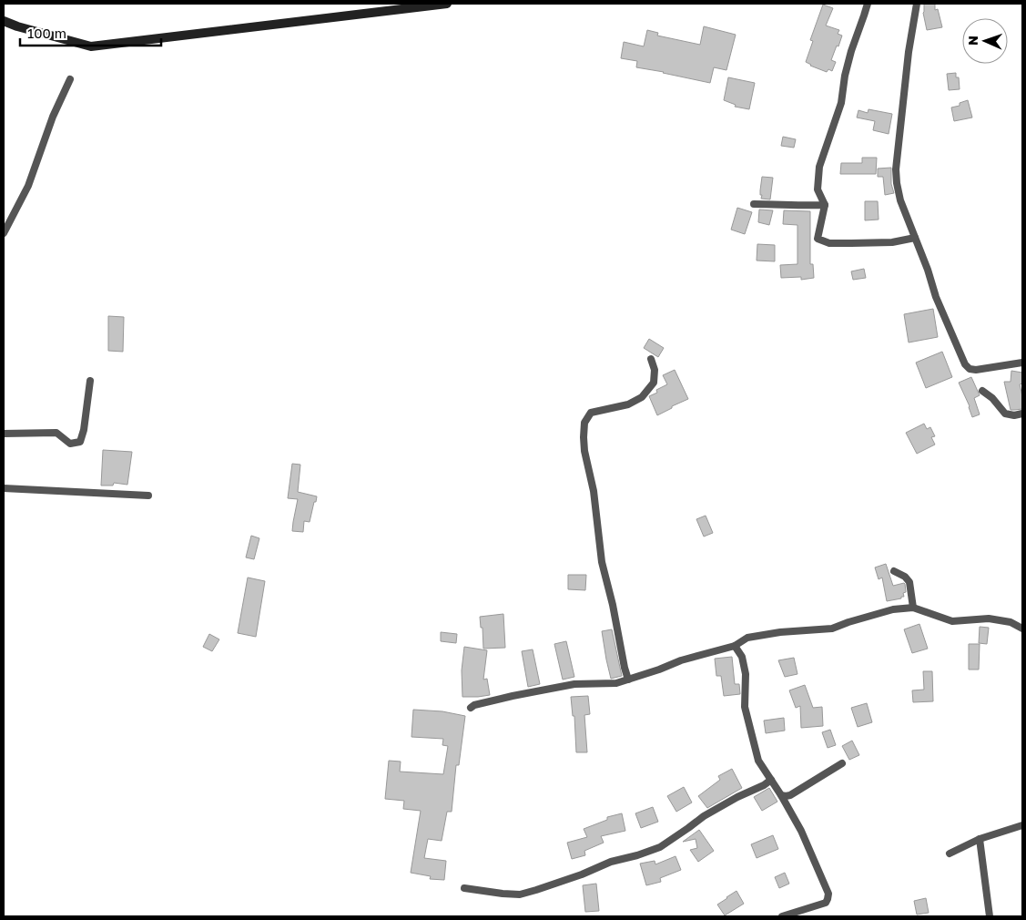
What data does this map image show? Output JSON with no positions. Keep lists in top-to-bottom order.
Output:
{
  "scale_bar": "100 m",
  "north": "left"
}
